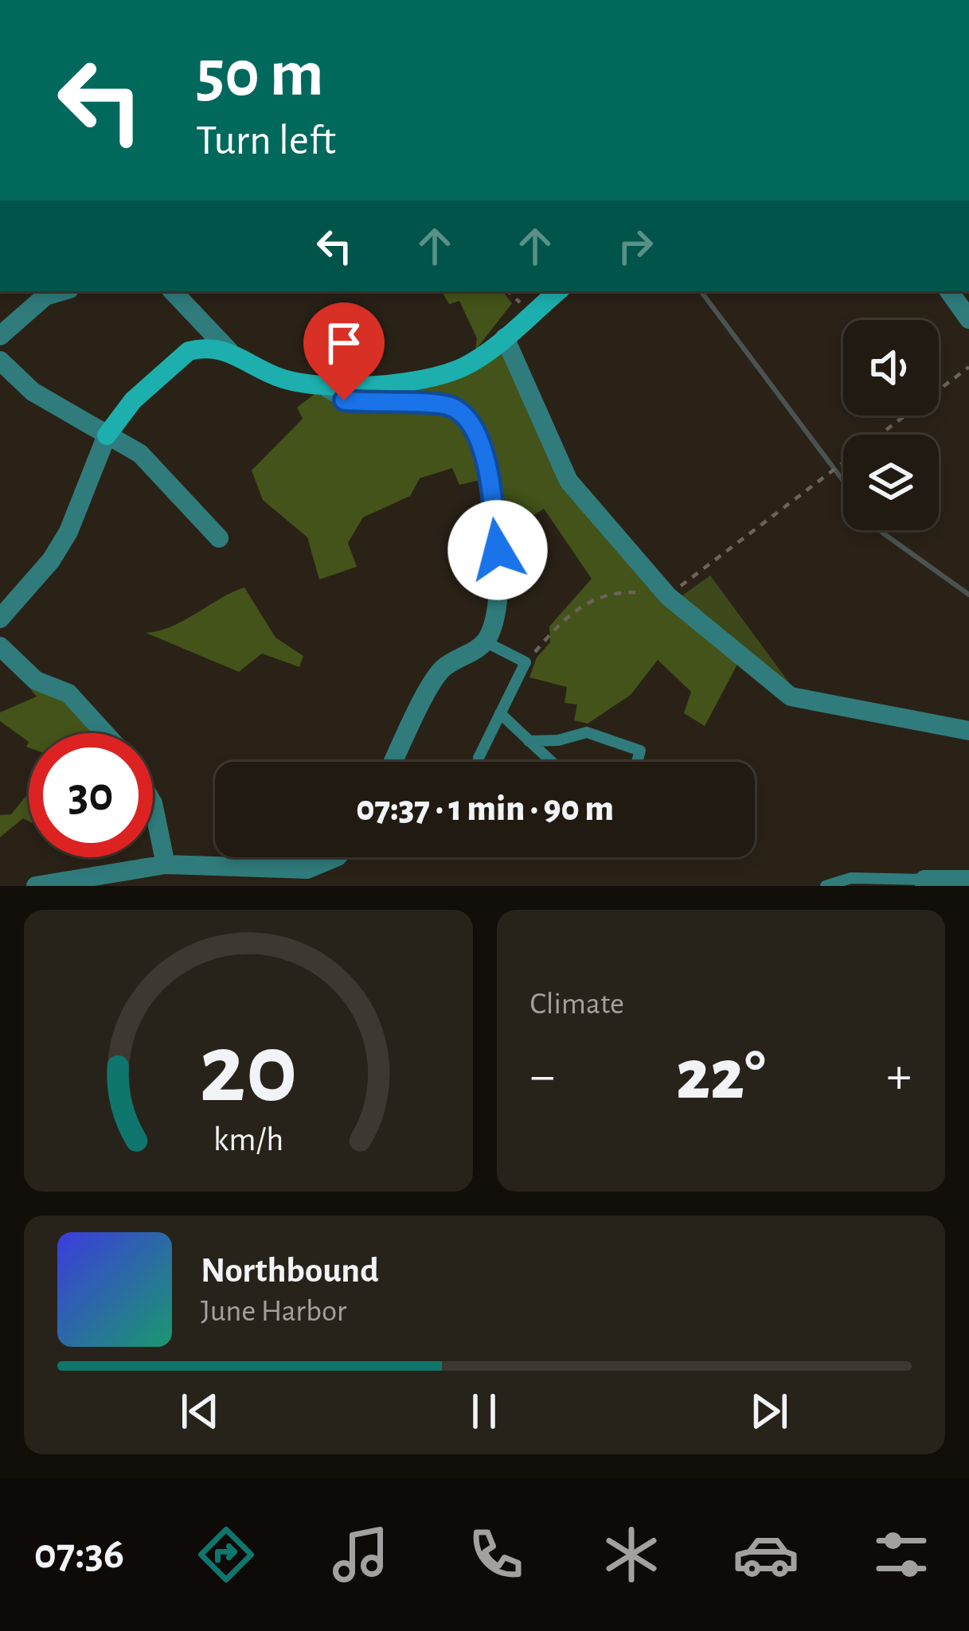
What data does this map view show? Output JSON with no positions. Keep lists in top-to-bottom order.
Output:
{
  "page": {
    "turn": ["50 m", "Turn left"],
    "limit": "30",
    "trip": "07:37 · 1 min · 90 m",
    "tile": "Climate",
    "heat": ["−", "22°", "+"],
    "song": ["Northbound", "June Harbor"],
    "tabs": "07:36",
    "gauge": ["20", "km/h"]
  }
}
